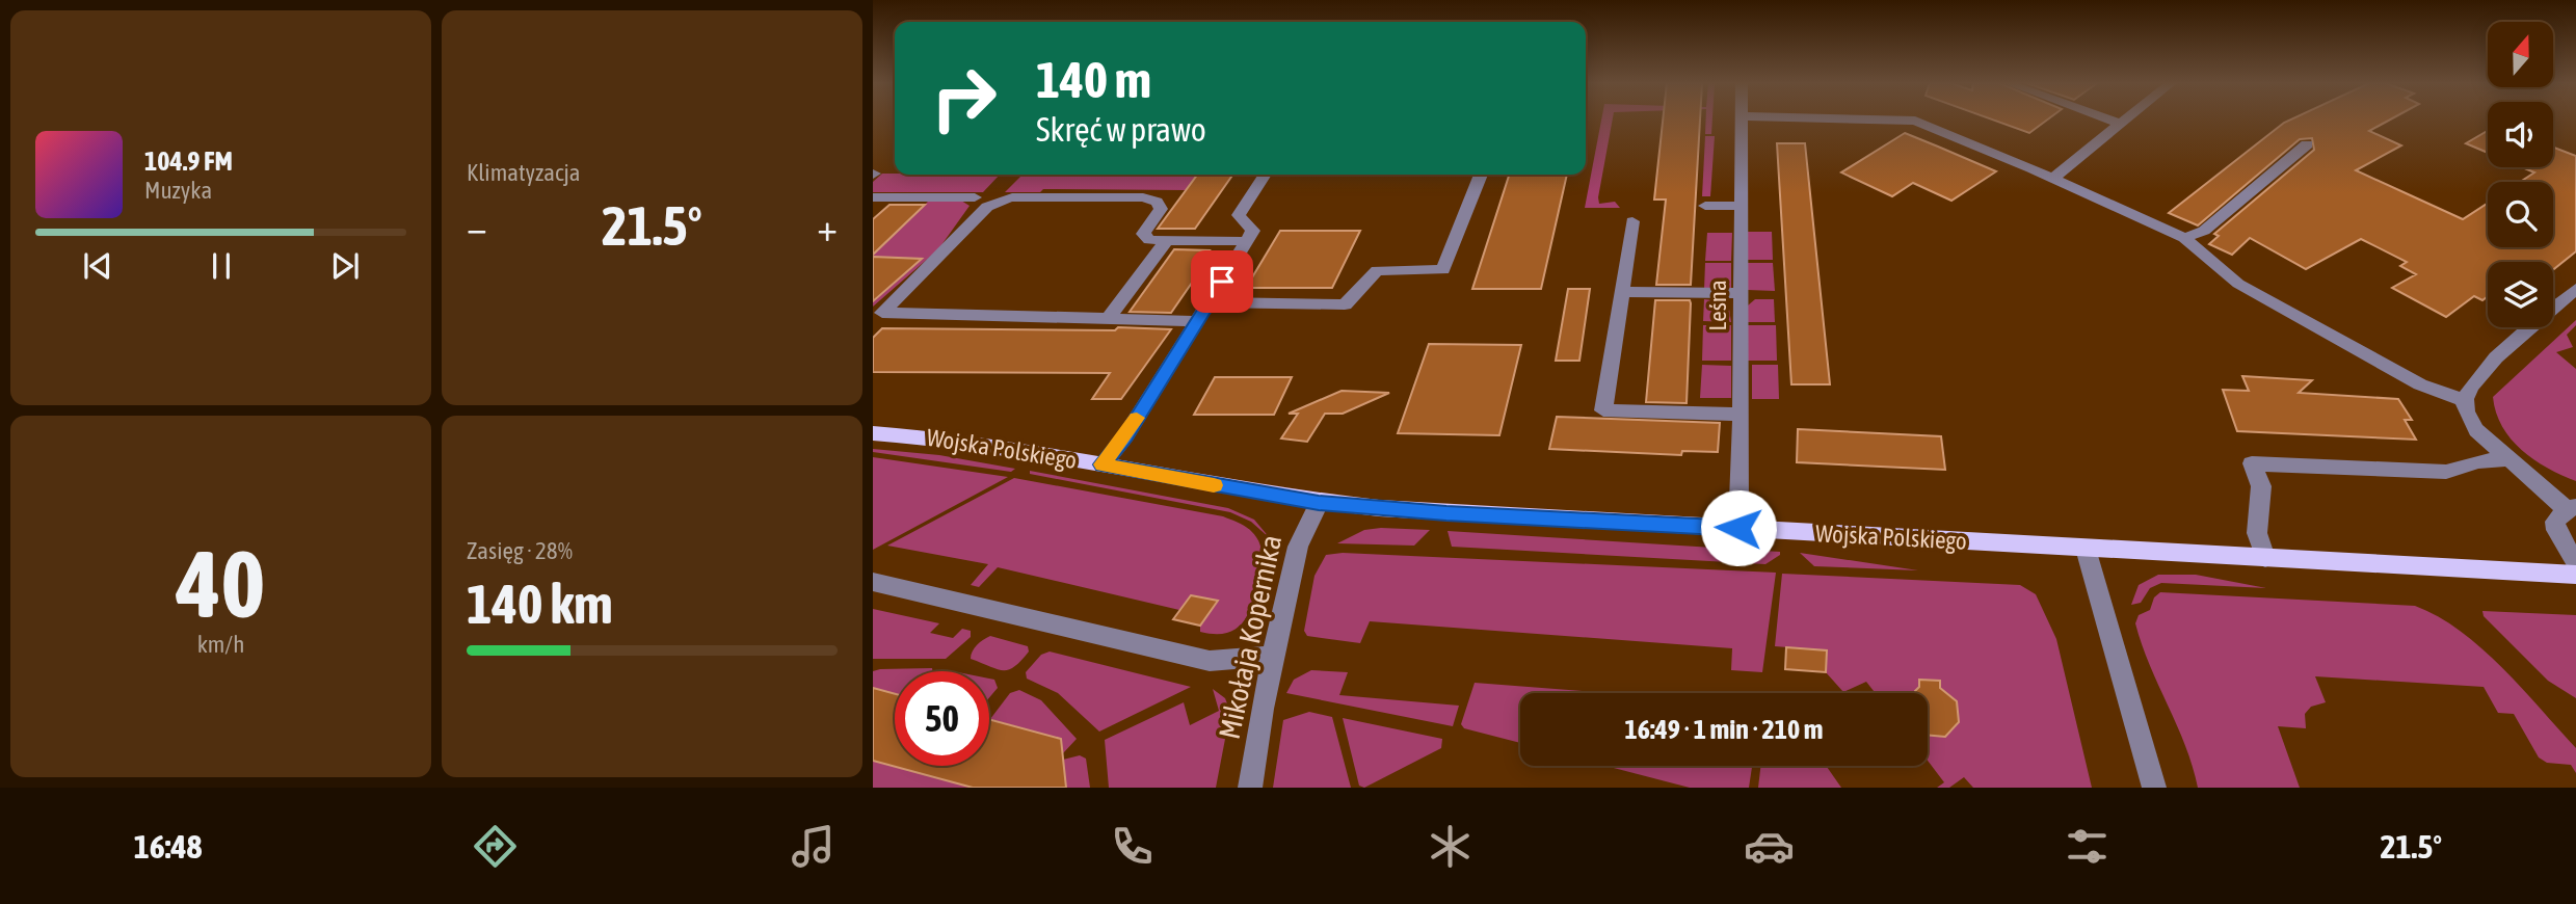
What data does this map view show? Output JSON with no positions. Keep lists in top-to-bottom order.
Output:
{
  "streets": {
    "main road": ["Wojska Polskiego"],
    "street": ["Leśna", "Mikołaja Kopernika"]
  },
  "crossings": [
    ["Leśna", "Wojska Polskiego"],
    ["Wojska Polskiego", "Mikołaja Kopernika"]
  ],
  "north": "top",
  "page": {
    "tile": [
      "Klimatyzacja",
      ["40", "km/h"],
      ["Zasięg · 28%", "140 km"]
    ],
    "turn": ["140 m", "Skręć w prawo"],
    "song": ["104.9 FM", "Muzyka"],
    "heat": ["−", "21.5°", "+"],
    "limit": "50",
    "trip": "16:49 · 1 min · 210 m",
    "tabs": ["16:48", "21.5°"]
  }
}
